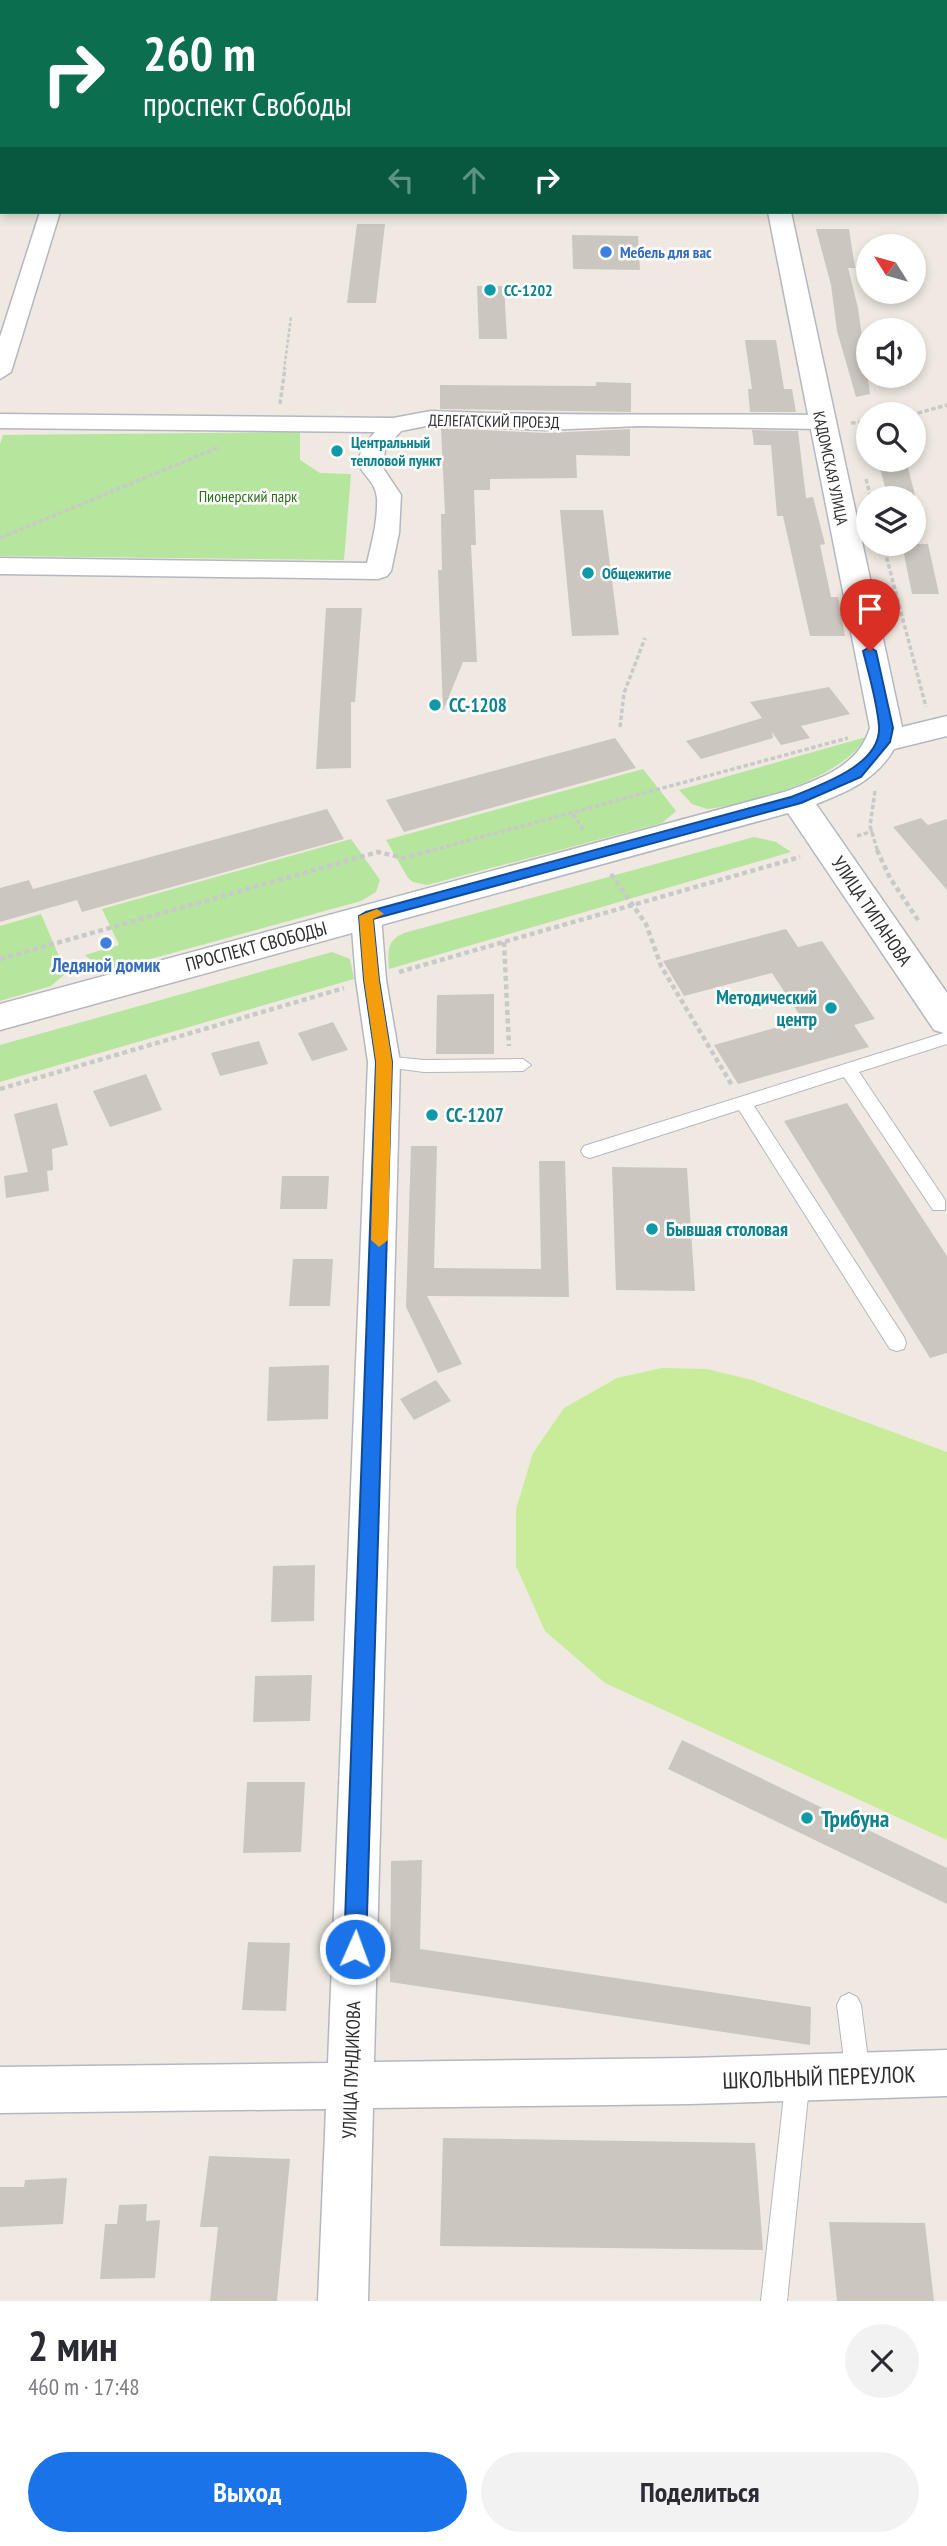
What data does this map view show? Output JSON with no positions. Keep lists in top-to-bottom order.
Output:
{
  "streets": {
    "street": [
      "ДЕЛЕГАТСКИЙ ПРОЕЗД",
      "КАДОМСКАЯ УЛИЦА",
      "УЛИЦА ТИПАНОВА",
      "ПРОСПЕКТ СВОБОДЫ",
      "УЛИЦА ПУНДИКОВА",
      "ШКОЛЬНЫЙ ПЕРЕУЛОК"
    ]
  },
  "crossings": [
    ["ДЕЛЕГАТСКИЙ ПРОЕЗД", "КАДОМСКАЯ УЛИЦА"],
    ["УЛИЦА ТИПАНОВА", "ПРОСПЕКТ СВОБОДЫ"],
    ["ПРОСПЕКТ СВОБОДЫ", "УЛИЦА ПУНДИКОВА"],
    ["УЛИЦА ПУНДИКОВА", "ШКОЛЬНЫЙ ПЕРЕУЛОК"]
  ],
  "parks": ["Пионерский парк"],
  "places": [
    "Мебель для вас",
    "СС-1202",
    "Центральный тепловой пункт",
    "Общежитие",
    "СС-1208",
    "Ледяной домик",
    "Методический центр",
    "СС-1207",
    "Бывшая столовая",
    "Трибуна"
  ],
  "north": "top left",
  "page": {
    "turn": ["260 m", "проспект Свободы"],
    "heading": ["2 мин", "460 m · 17:48"],
    "buttons": ["Выход", "Поделиться"]
  }
}
